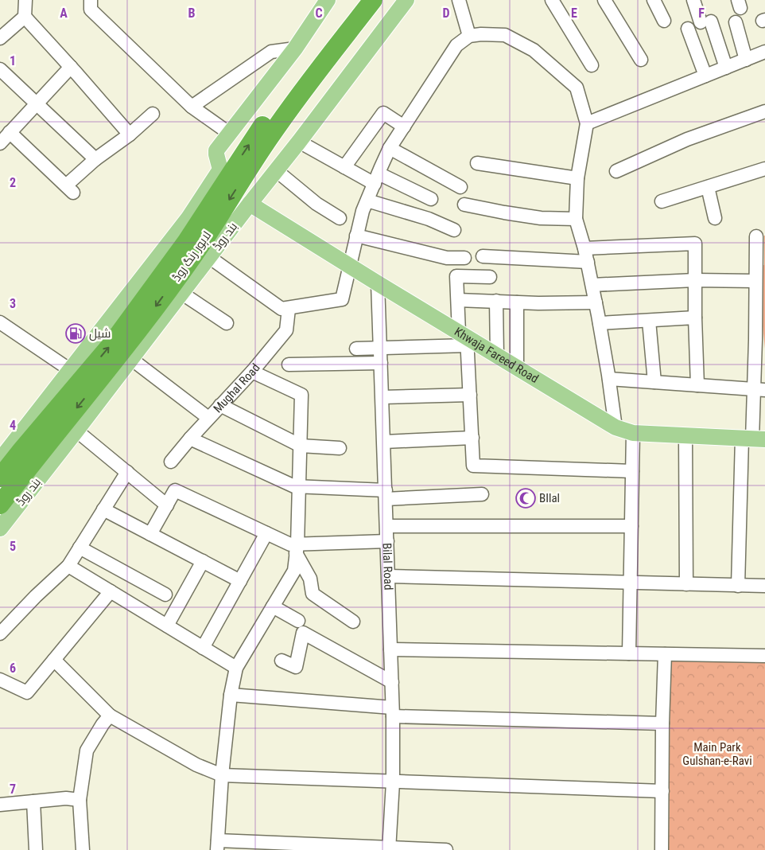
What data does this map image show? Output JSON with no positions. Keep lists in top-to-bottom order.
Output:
{
  "streets": {
    "highway": ["لاہور رنگ روڈ"],
    "main road": ["بند روڈ", "Khwaja Fareed Road"],
    "street": ["Mughal Road", "Bilal Road"]
  },
  "crossings": [
    ["بند روڈ", "لاہور رنگ روڈ"],
    ["بند روڈ", "Khwaja Fareed Road"],
    ["Khwaja Fareed Road", "Bilal Road"]
  ],
  "parks": ["Main Park Gulshan-e-Ravi"],
  "places": {
    "fuel station": ["شیل"],
    "mosque": ["BIlal"]
  },
  "grid": {
    "columns": [
      "A",
      "B",
      "C",
      "D",
      "E",
      "F"
    ],
    "rows": [
      "1",
      "2",
      "3",
      "4",
      "5",
      "6",
      "7"
    ]
  }
}
